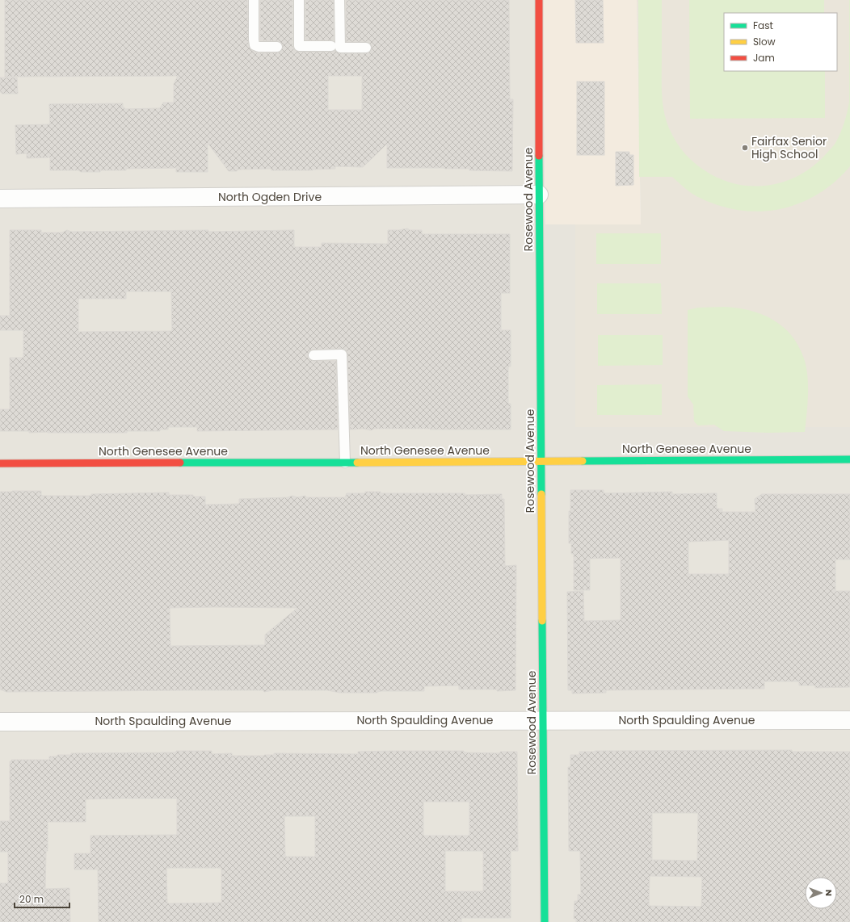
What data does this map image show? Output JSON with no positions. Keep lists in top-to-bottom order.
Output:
{
  "streets": {
    "street": [
      "North Ogden Drive",
      "Rosewood Avenue",
      "North Genesee Avenue",
      "North Spaulding Avenue"
    ]
  },
  "crossings": [
    ["North Ogden Drive", "Rosewood Avenue"],
    ["Rosewood Avenue", "North Genesee Avenue"],
    ["Rosewood Avenue", "North Spaulding Avenue"]
  ],
  "places": ["Fairfax Senior High School"],
  "legend": ["Fast", "Slow", "Jam"],
  "scale_bar": "20 m",
  "north": "right"
}
